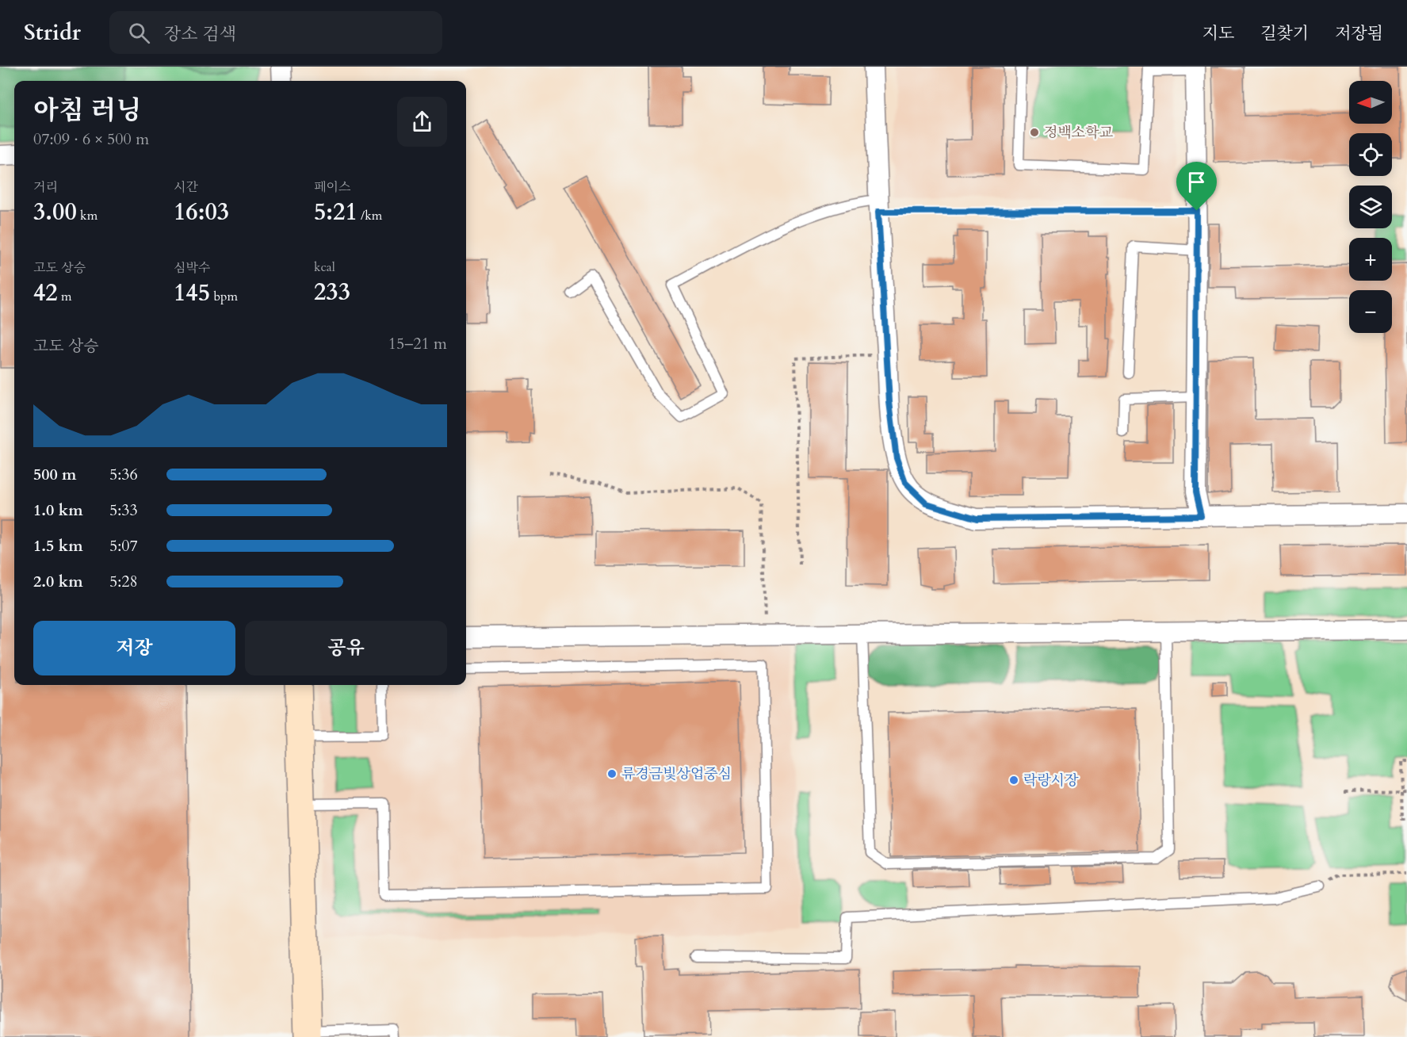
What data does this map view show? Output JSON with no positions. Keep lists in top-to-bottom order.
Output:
{
  "places": ["정백소학교", "류경금빛상업중심", "락랑시장"],
  "north": "left",
  "page": {
    "header": "Stridr",
    "search": "장소 검색",
    "nav": ["지도", "길찾기", "저장됨"],
    "map_buttons": ["+", "−"],
    "heading": ["아침 러닝", "07:09 · 6 × 500 m"],
    "stats": [
      ["거리", "3.00 km"],
      ["시간", "16:03"],
      ["페이스", "5:21 /km"],
      ["고도 상승", "42 m"],
      ["심박수", "145 bpm"],
      ["kcal", "233"]
    ],
    "chart": ["고도 상승", "15–21 m"],
    "list": [
      {
        "name": "500 m",
        "note": "5:36"
      },
      {
        "name": "1.0 km",
        "note": "5:33"
      },
      {
        "name": "1.5 km",
        "note": "5:07"
      },
      {
        "name": "2.0 km",
        "note": "5:28"
      }
    ],
    "buttons": ["저장", "공유"]
  }
}
